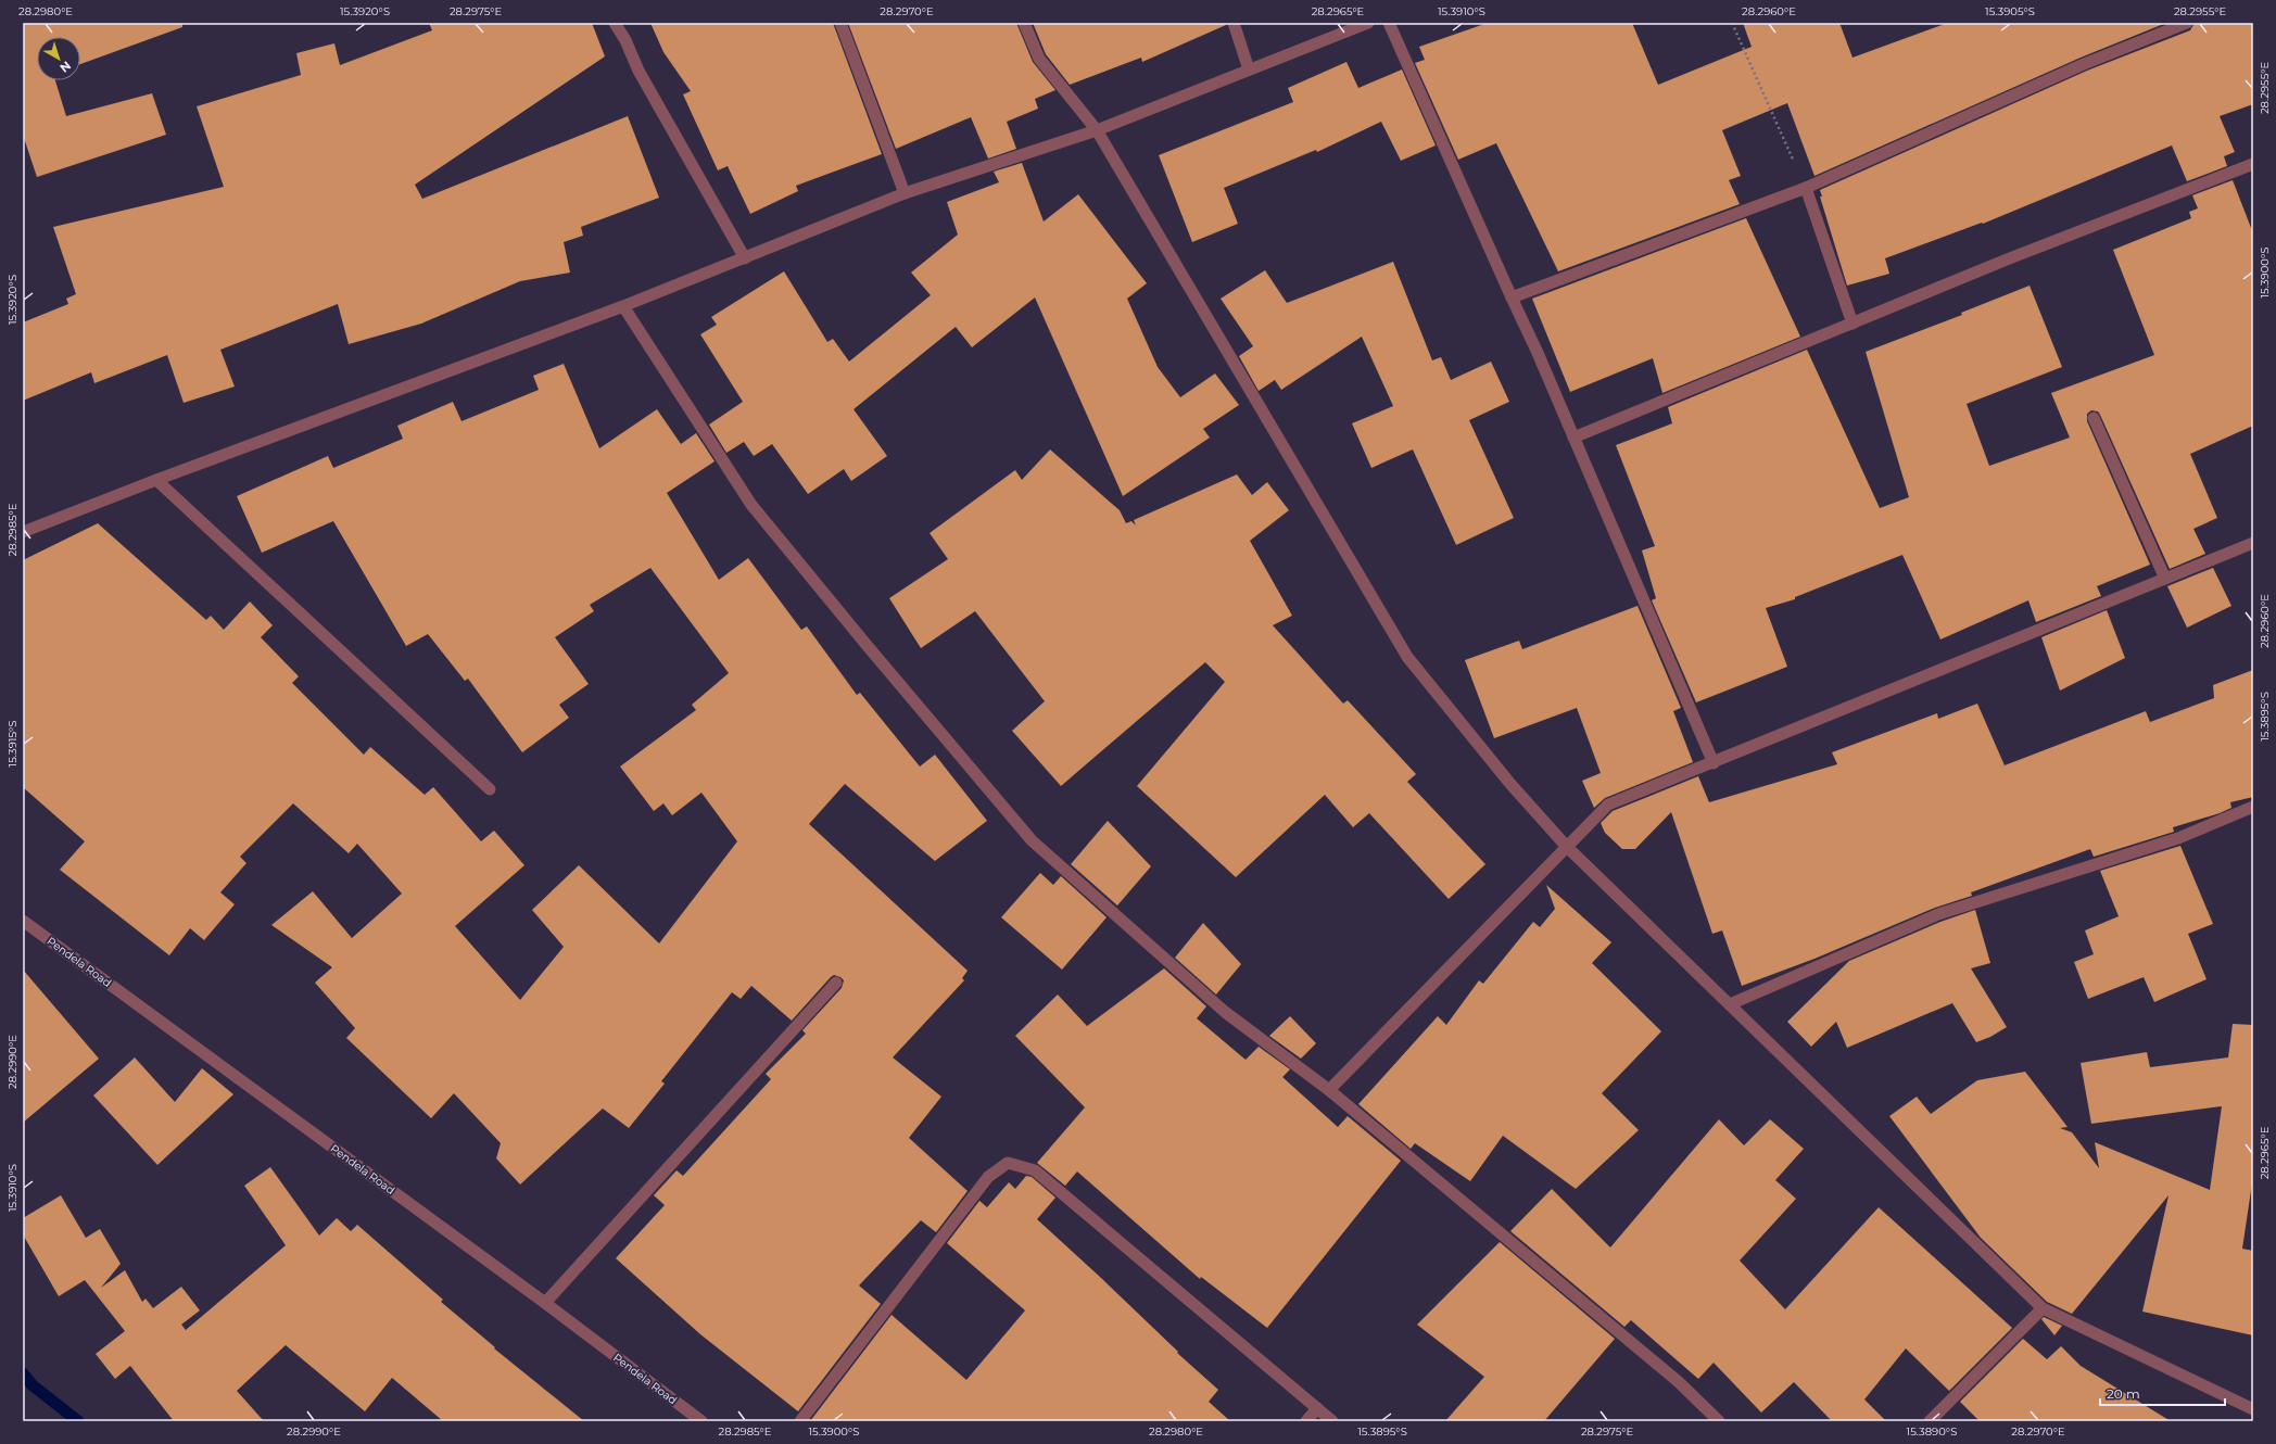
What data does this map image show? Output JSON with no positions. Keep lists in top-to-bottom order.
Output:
{
  "streets": {
    "street": ["Pendela Road"]
  },
  "scale_bar": "20 m",
  "north": "bottom right",
  "coordinates": [
    "28.2980°E",
    "15.3920°S",
    "28.2975°E",
    "28.2970°E",
    "28.2965°E",
    "15.3910°S",
    "28.2960°E",
    "15.3905°S",
    "28.2955°E",
    "15.3900°S",
    "28.2985°E",
    "15.3895°S",
    "15.3915°S",
    "28.2990°E",
    "15.3890°S"
  ]
}
